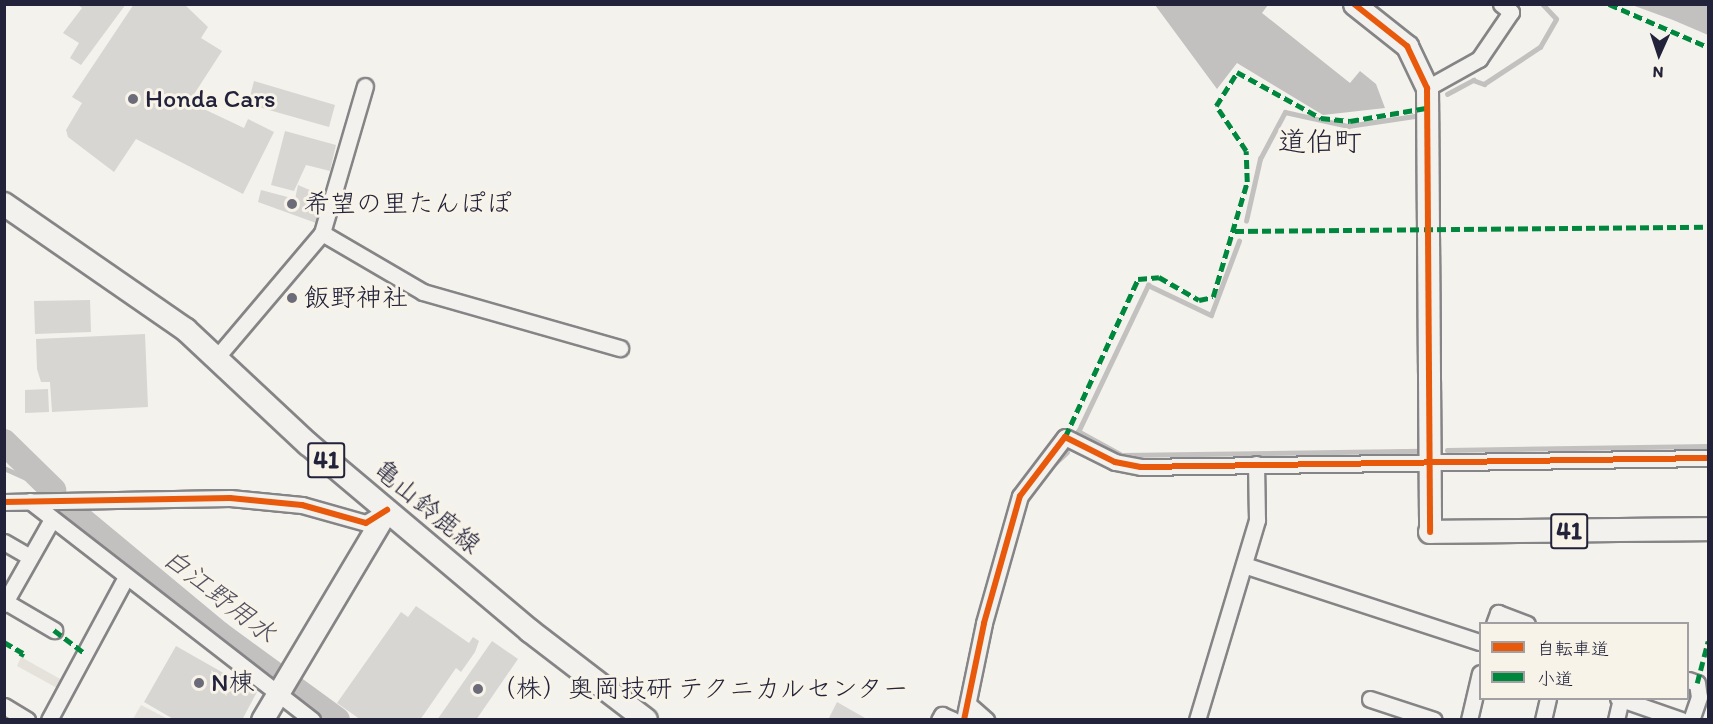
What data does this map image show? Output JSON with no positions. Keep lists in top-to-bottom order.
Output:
{
  "streets": {
    "main road": ["41", "亀山鈴鹿線"]
  },
  "districts": ["道伯町"],
  "water": ["白江野用水"],
  "places": [
    "Honda Cars",
    "希望の里たんぽぽ",
    "飯野神社",
    "N棟",
    "（株）奥岡技研 テクニカルセンター"
  ],
  "legend": ["自転車道", "小道"],
  "north": "bottom"
}
